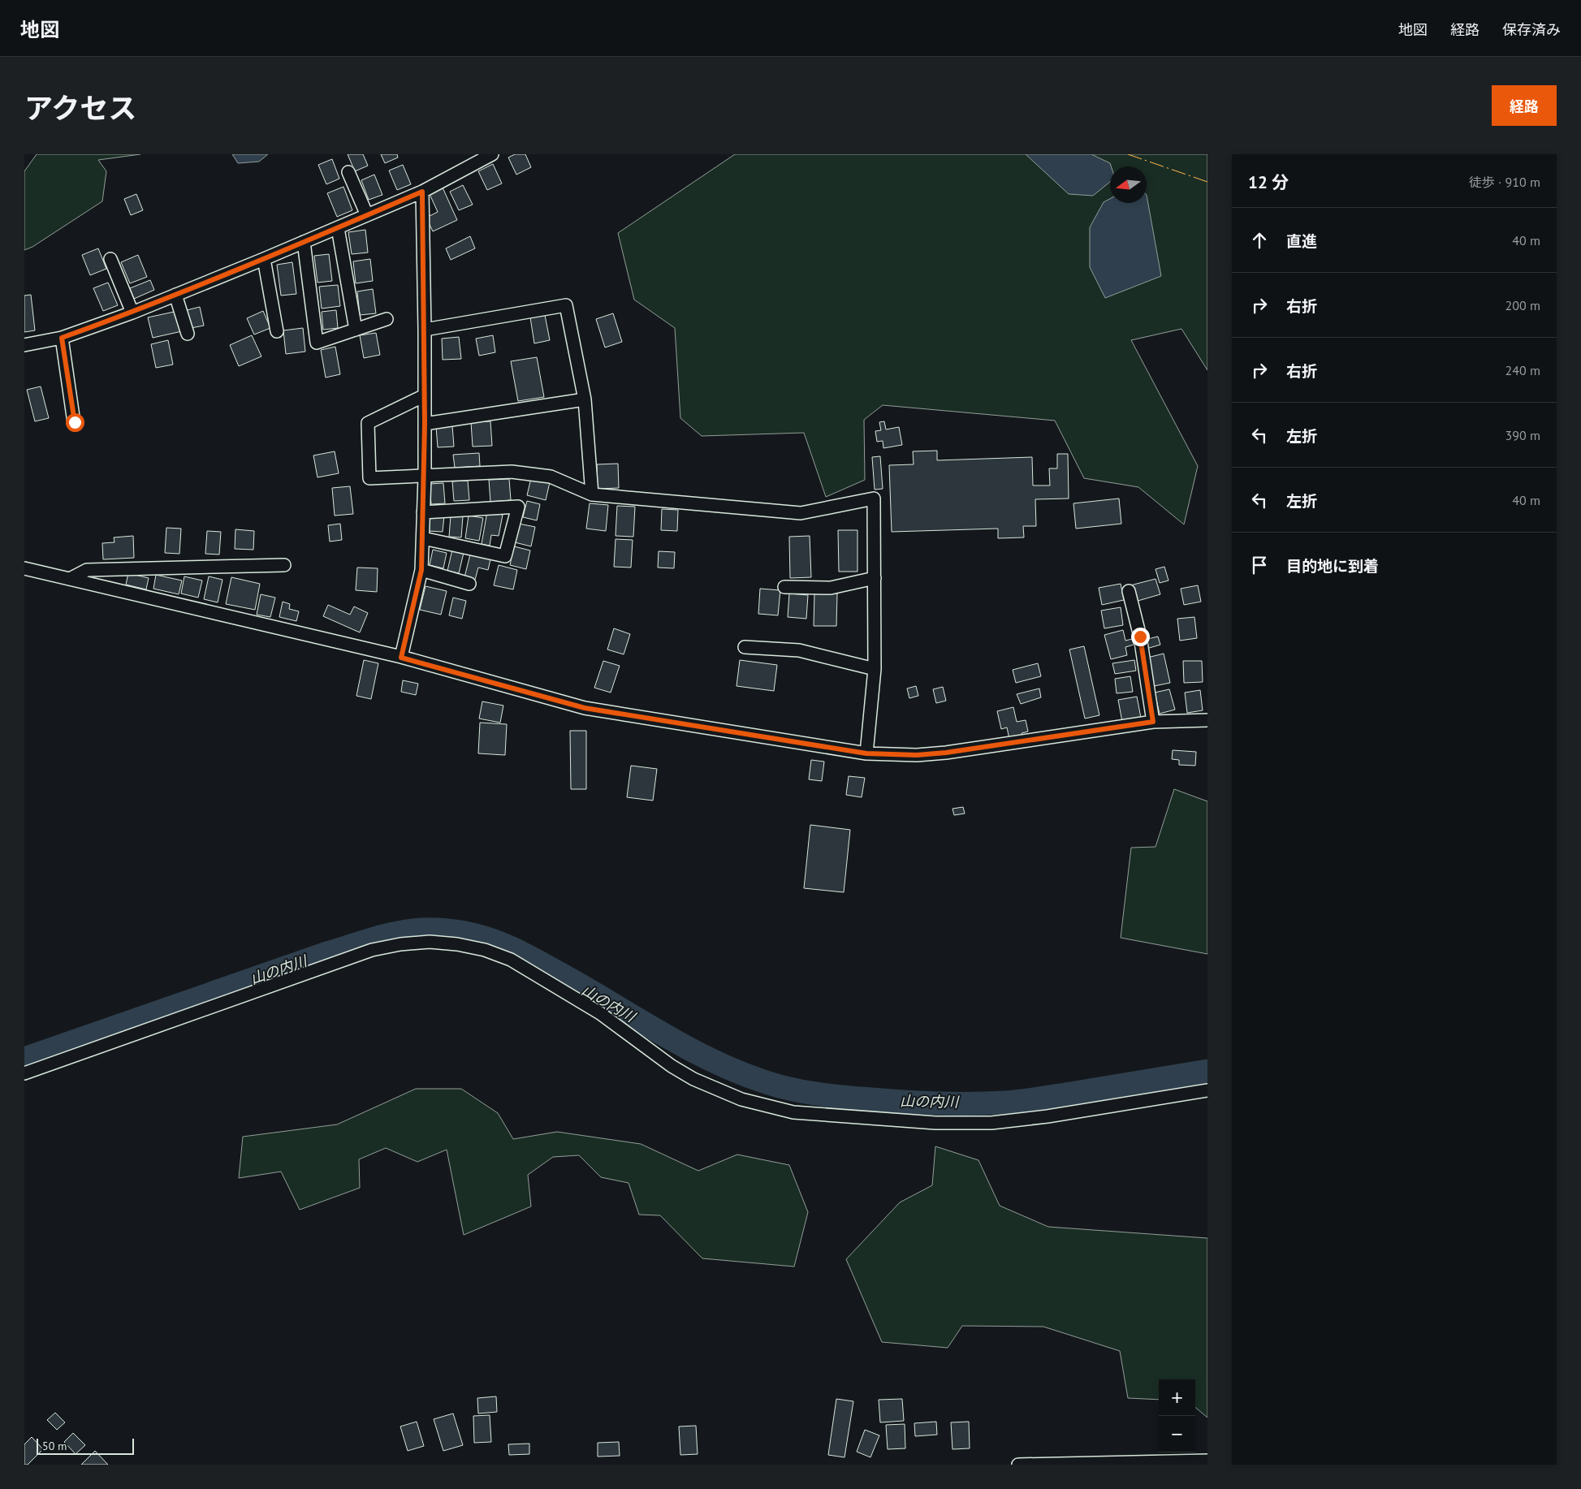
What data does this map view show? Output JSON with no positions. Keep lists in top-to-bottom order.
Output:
{
  "water": ["山の内川"],
  "scale_bar": "50 m",
  "north": "left",
  "page": {
    "header": "地図",
    "nav": ["地図", "経路", "保存済み"],
    "title": "アクセス",
    "buttons": "経路",
    "heading": ["12 分", "徒歩 · 910 m"],
    "list": [
      ["直進", "40 m"],
      ["右折", "200 m"],
      ["右折", "240 m"],
      ["左折", "390 m"],
      ["左折", "40 m"],
      "目的地に到着"
    ],
    "map_buttons": ["+", "−"],
    "scale": "50 m"
  }
}
